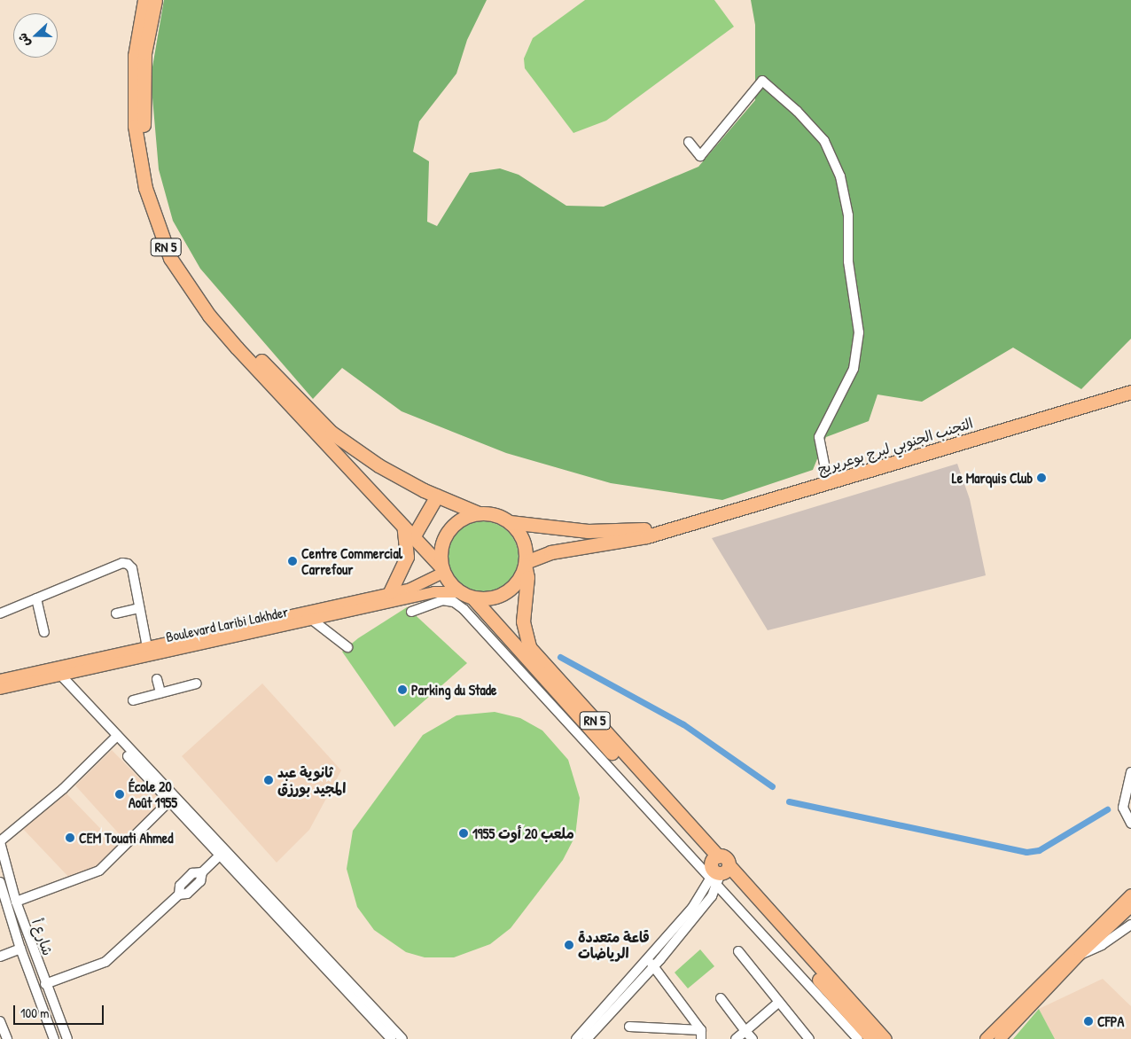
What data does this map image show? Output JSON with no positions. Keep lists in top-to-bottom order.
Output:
{
  "streets": {
    "highway": ["RN 5", "التجنب الجنوبي لبرج بوعريريج"],
    "main road": ["Boulevard Laribi Lakhder"],
    "street": ["شارع أ"]
  },
  "crossings": [
    ["RN 5", "التجنب الجنوبي لبرج بوعريريج"],
    ["RN 5", "Boulevard Laribi Lakhder"],
    ["التجنب الجنوبي لبرج بوعريريج", "Boulevard Laribi Lakhder"]
  ],
  "places": [
    "Le Marquis Club",
    "Centre Commercial Carrefour",
    "Parking du Stade",
    "ثانوية عبد المجيد بورزق",
    "École 20 Août 1955",
    "ملعب 20 أوت 1955",
    "CEM Touati Ahmed",
    "قاعة متعددة الرياضات",
    "CFPA"
  ],
  "scale_bar": "100 m",
  "north": "left"
}
